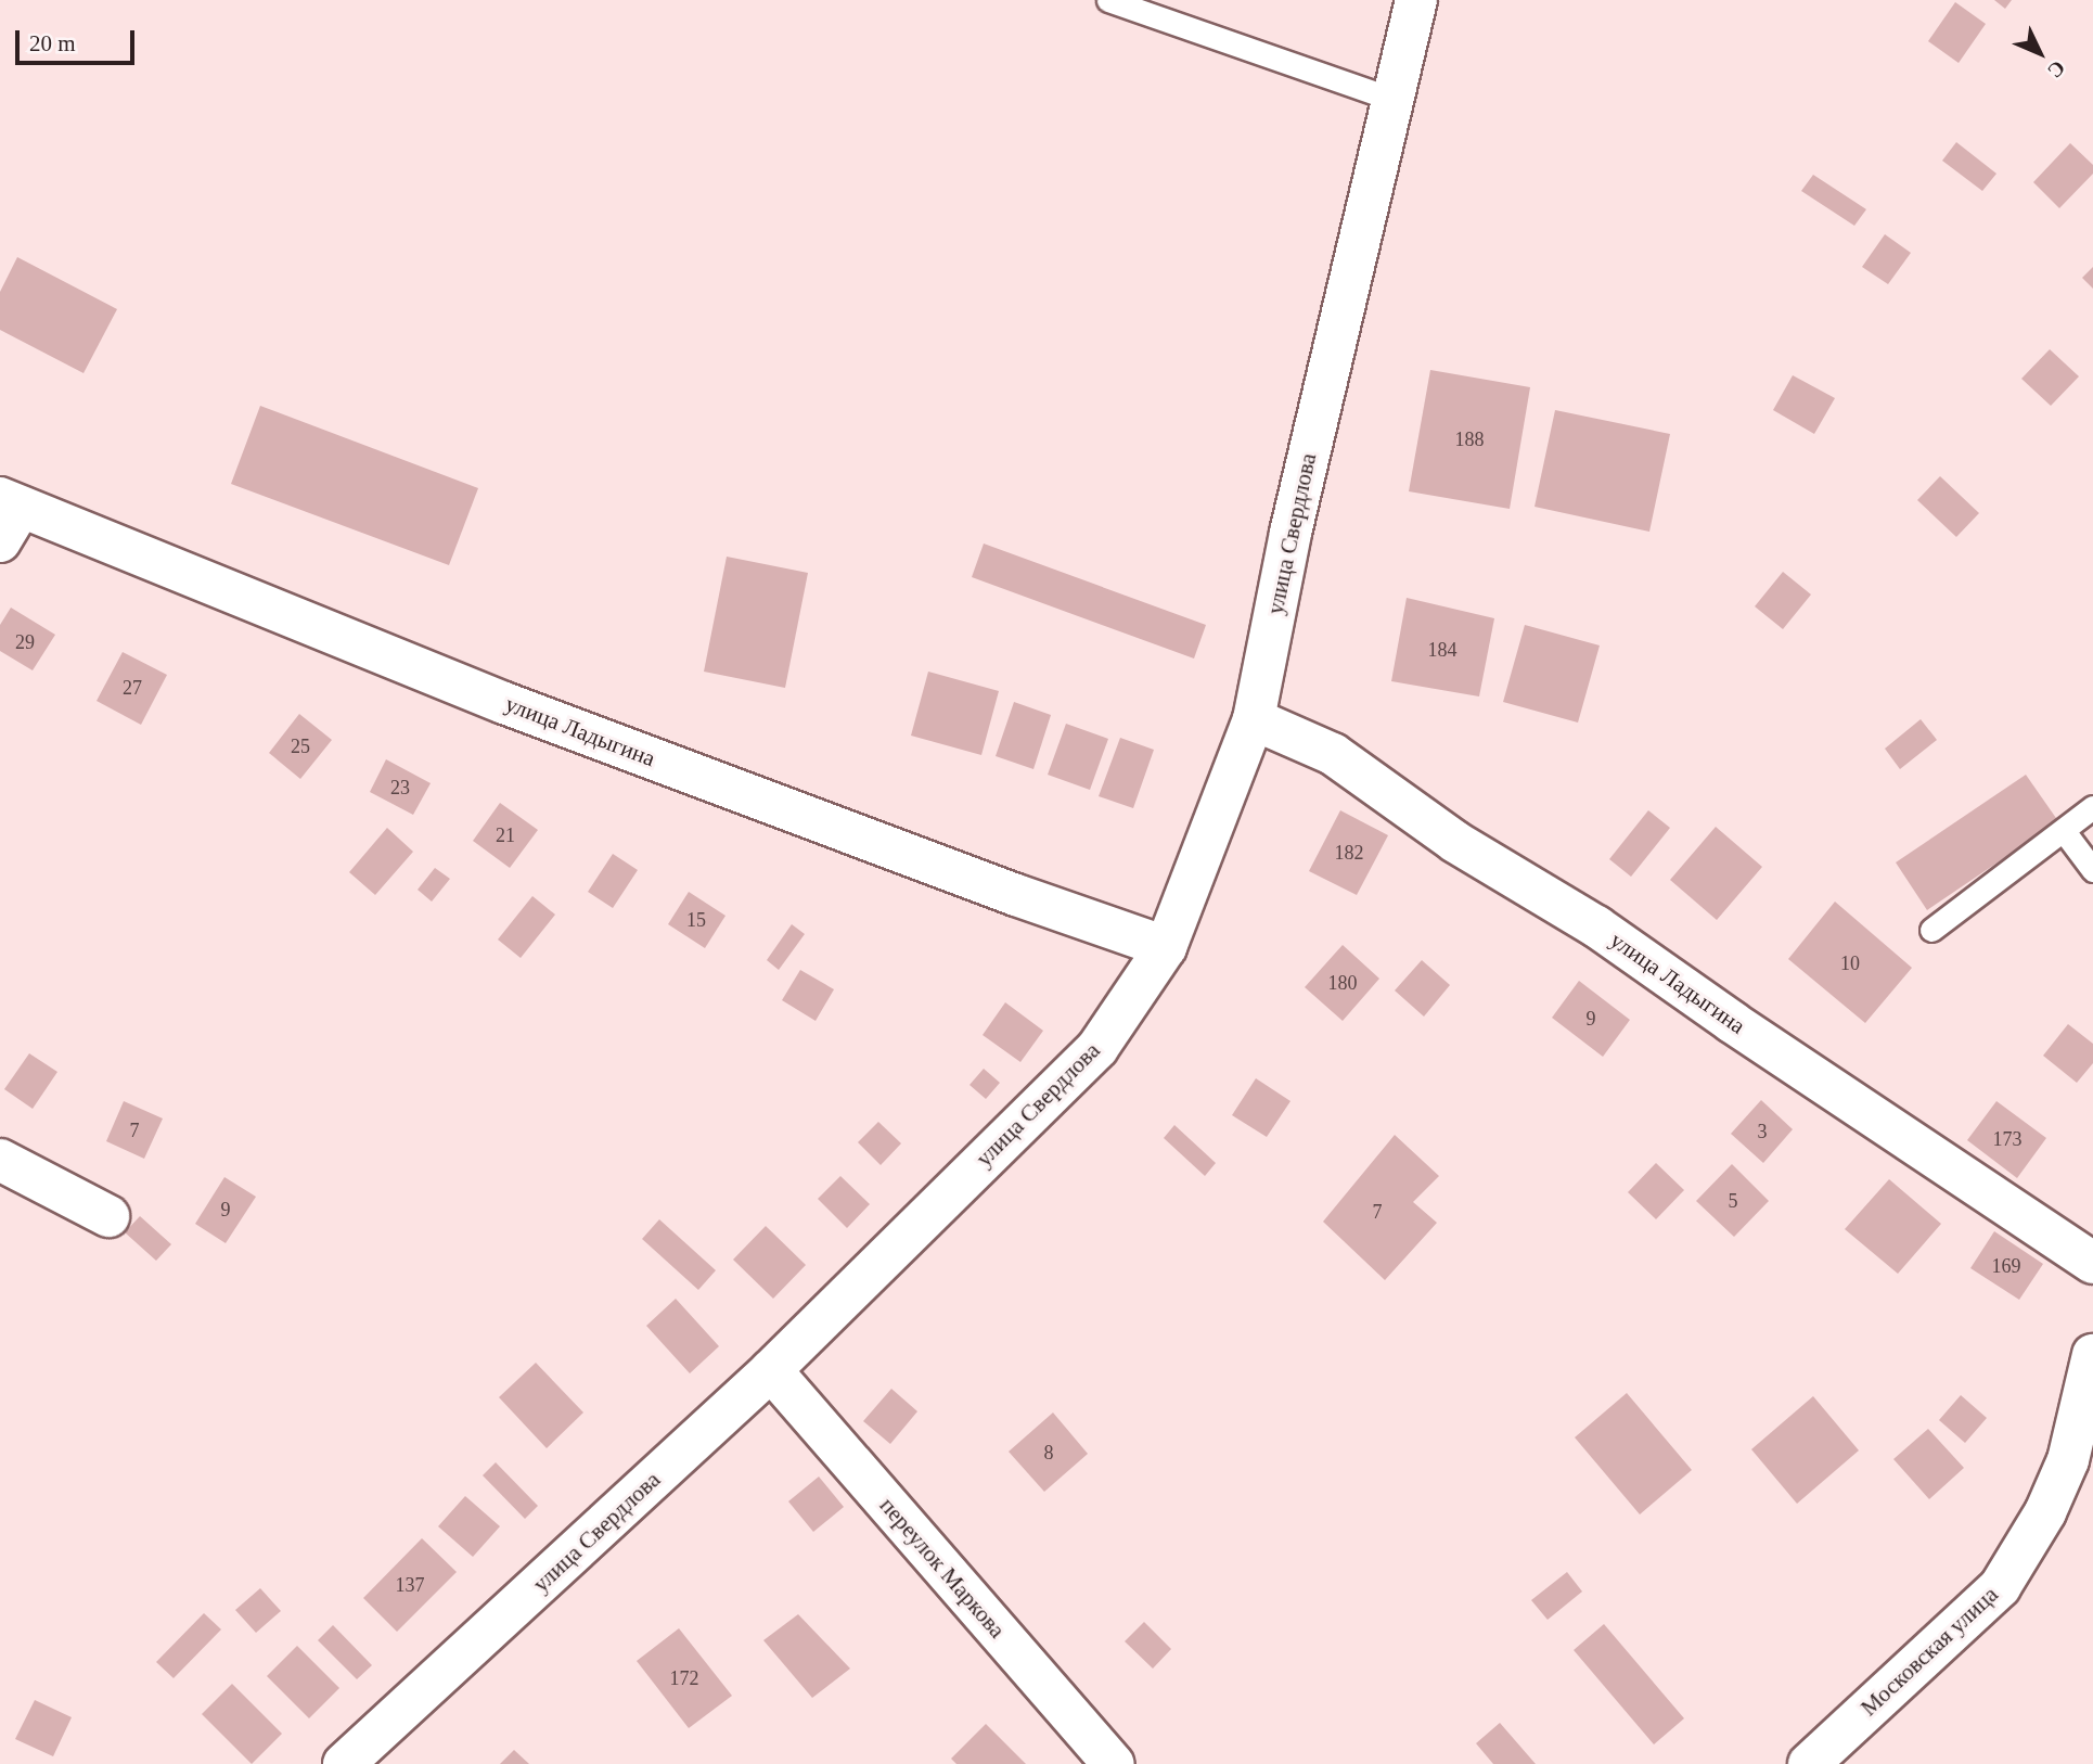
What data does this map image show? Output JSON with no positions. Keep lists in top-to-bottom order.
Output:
{
  "streets": {
    "street": [
      "улица Свердлова",
      "улица Ладыгина",
      "переулок Маркова",
      "Московская улица"
    ]
  },
  "crossings": [
    ["улица Свердлова", "улица Ладыгина"],
    ["улица Свердлова", "переулок Маркова"]
  ],
  "house_numbers": [
    "188",
    "29",
    "184",
    "27",
    "25",
    "23",
    "21",
    "182",
    "15",
    "10",
    "180",
    "9",
    "7",
    "3",
    "173",
    "5",
    "9",
    "7",
    "169",
    "8",
    "137",
    "172"
  ],
  "scale_bar": "20 m",
  "north": "bottom right"
}
